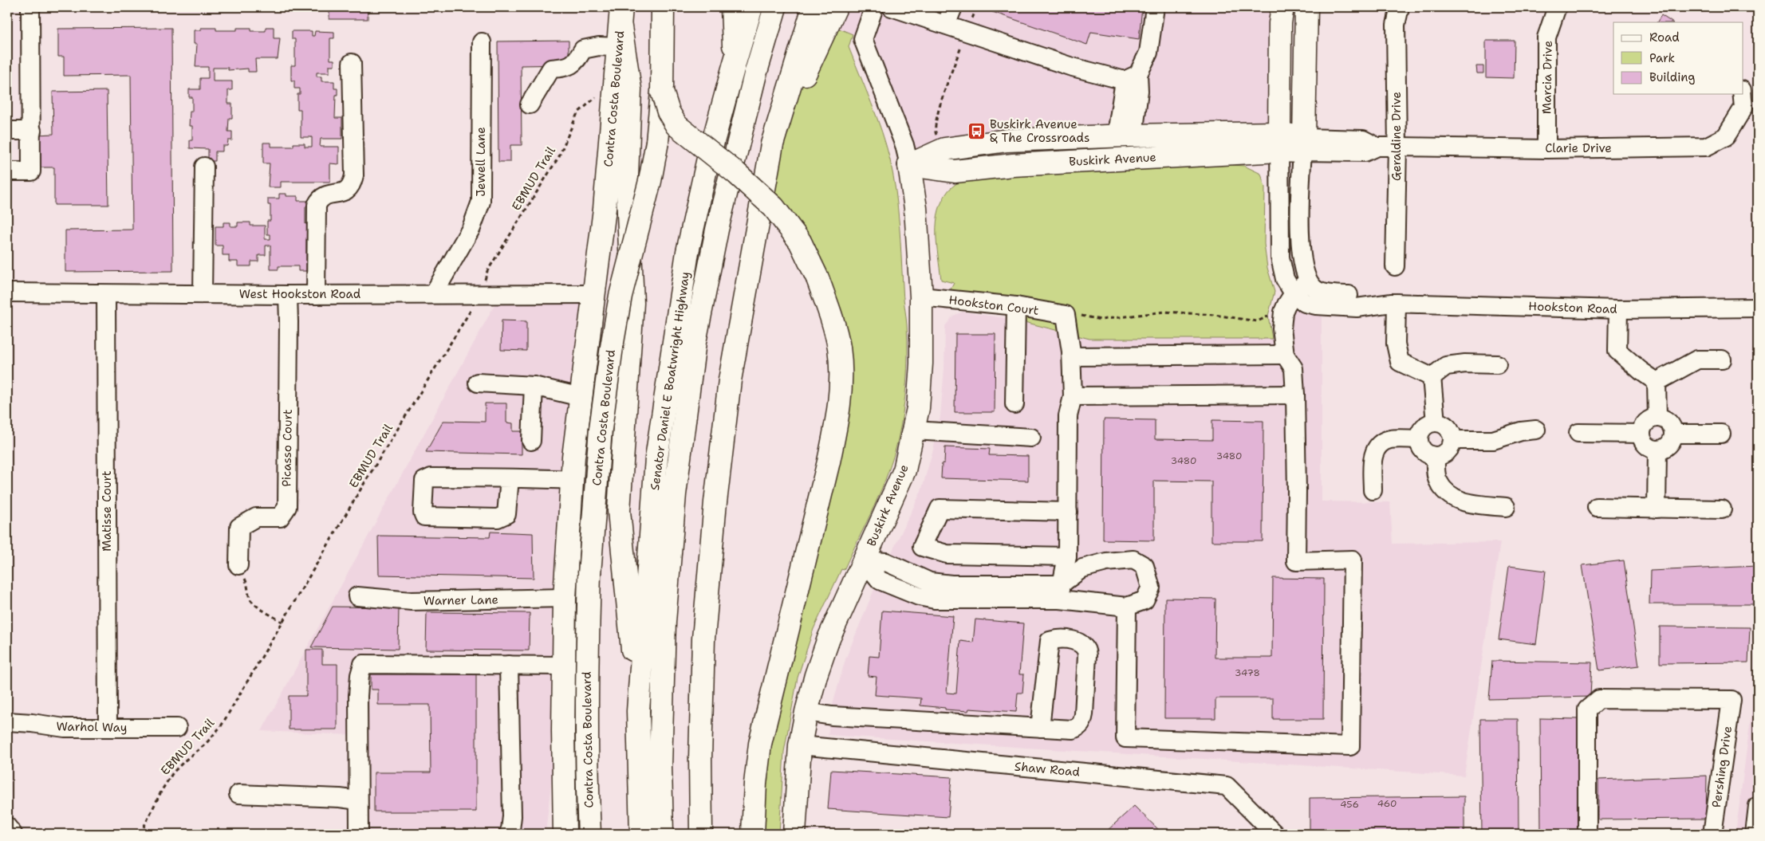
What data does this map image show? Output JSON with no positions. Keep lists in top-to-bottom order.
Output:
{
  "streets": {
    "main road": ["Contra Costa Boulevard", "Buskirk Avenue", "Senator Daniel E Boatwright Highway"],
    "street": [
      "Marcia Drive",
      "Geraldine Drive",
      "Clarie Drive",
      "Jewell Lane",
      "West Hookston Road",
      "Hookston Court",
      "Hookston Road",
      "Picasso Court",
      "Matisse Court",
      "Warner Lane",
      "Warhol Way",
      "Pershing Drive",
      "Shaw Road"
    ],
    "path": ["EBMUD Trail"]
  },
  "crossings": [
    ["Marcia Drive", "Clarie Drive"],
    ["Contra Costa Boulevard", "EBMUD Trail"],
    ["Contra Costa Boulevard", "West Hookston Road"],
    ["Contra Costa Boulevard", "Warner Lane"],
    ["Geraldine Drive", "Clarie Drive"],
    ["Clarie Drive", "Buskirk Avenue"],
    ["Buskirk Avenue", "Hookston Court"],
    ["Buskirk Avenue", "Hookston Road"],
    ["Buskirk Avenue", "Shaw Road"],
    ["Jewell Lane", "West Hookston Road"],
    ["EBMUD Trail", "West Hookston Road"],
    ["West Hookston Road", "Picasso Court"],
    ["West Hookston Road", "Matisse Court"],
    ["Matisse Court", "Warhol Way"]
  ],
  "places": {
    "bus stop": ["Buskirk Avenue & The Crossroads"]
  },
  "house_numbers": [
    "3480",
    "3480",
    "3478",
    "460",
    "456"
  ],
  "legend": ["Road", "Park", "Building"]
}
